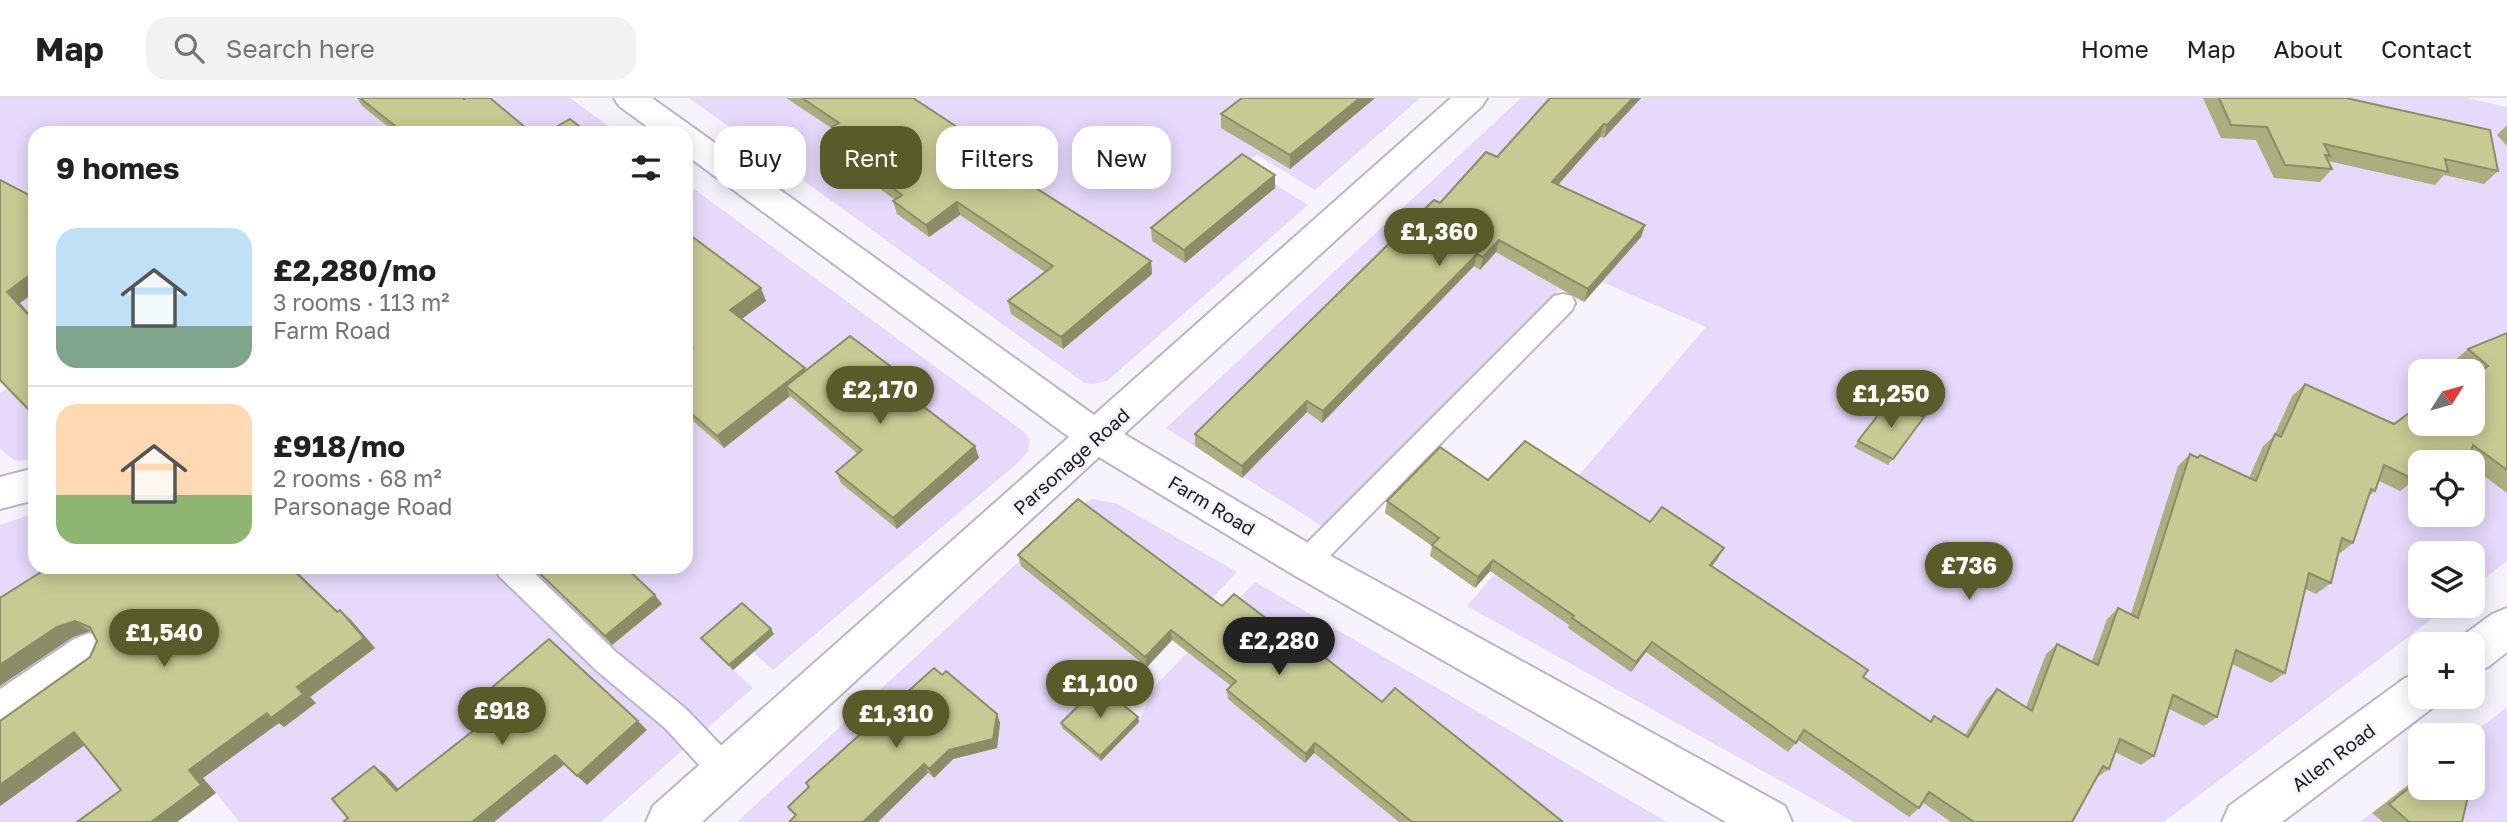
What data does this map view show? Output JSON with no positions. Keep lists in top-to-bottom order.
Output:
{
  "streets": {
    "street": ["Parsonage Road", "Farm Road", "Allen Road"]
  },
  "crossings": [
    ["Parsonage Road", "Farm Road"]
  ],
  "north": "top right",
  "page": {
    "header": "Map",
    "search": "Search here",
    "nav": [
      "Home",
      "Map",
      "About",
      "Contact"
    ],
    "chip": [
      "Buy",
      "Rent",
      "Filters",
      "New"
    ],
    "heading": "9 homes",
    "price": [
      "£1,360",
      "£2,170",
      "£1,250",
      "£736",
      "£1,540",
      "£2,280",
      "£1,100",
      "£918",
      "£1,310"
    ],
    "list": [
      {
        "name": "£2,280/mo",
        "note": "3 rooms · 113 m² · Farm Road"
      },
      {
        "name": "£918/mo",
        "note": "2 rooms · 68 m² · Parsonage Road"
      }
    ],
    "map_buttons": ["+", "−"]
  }
}
